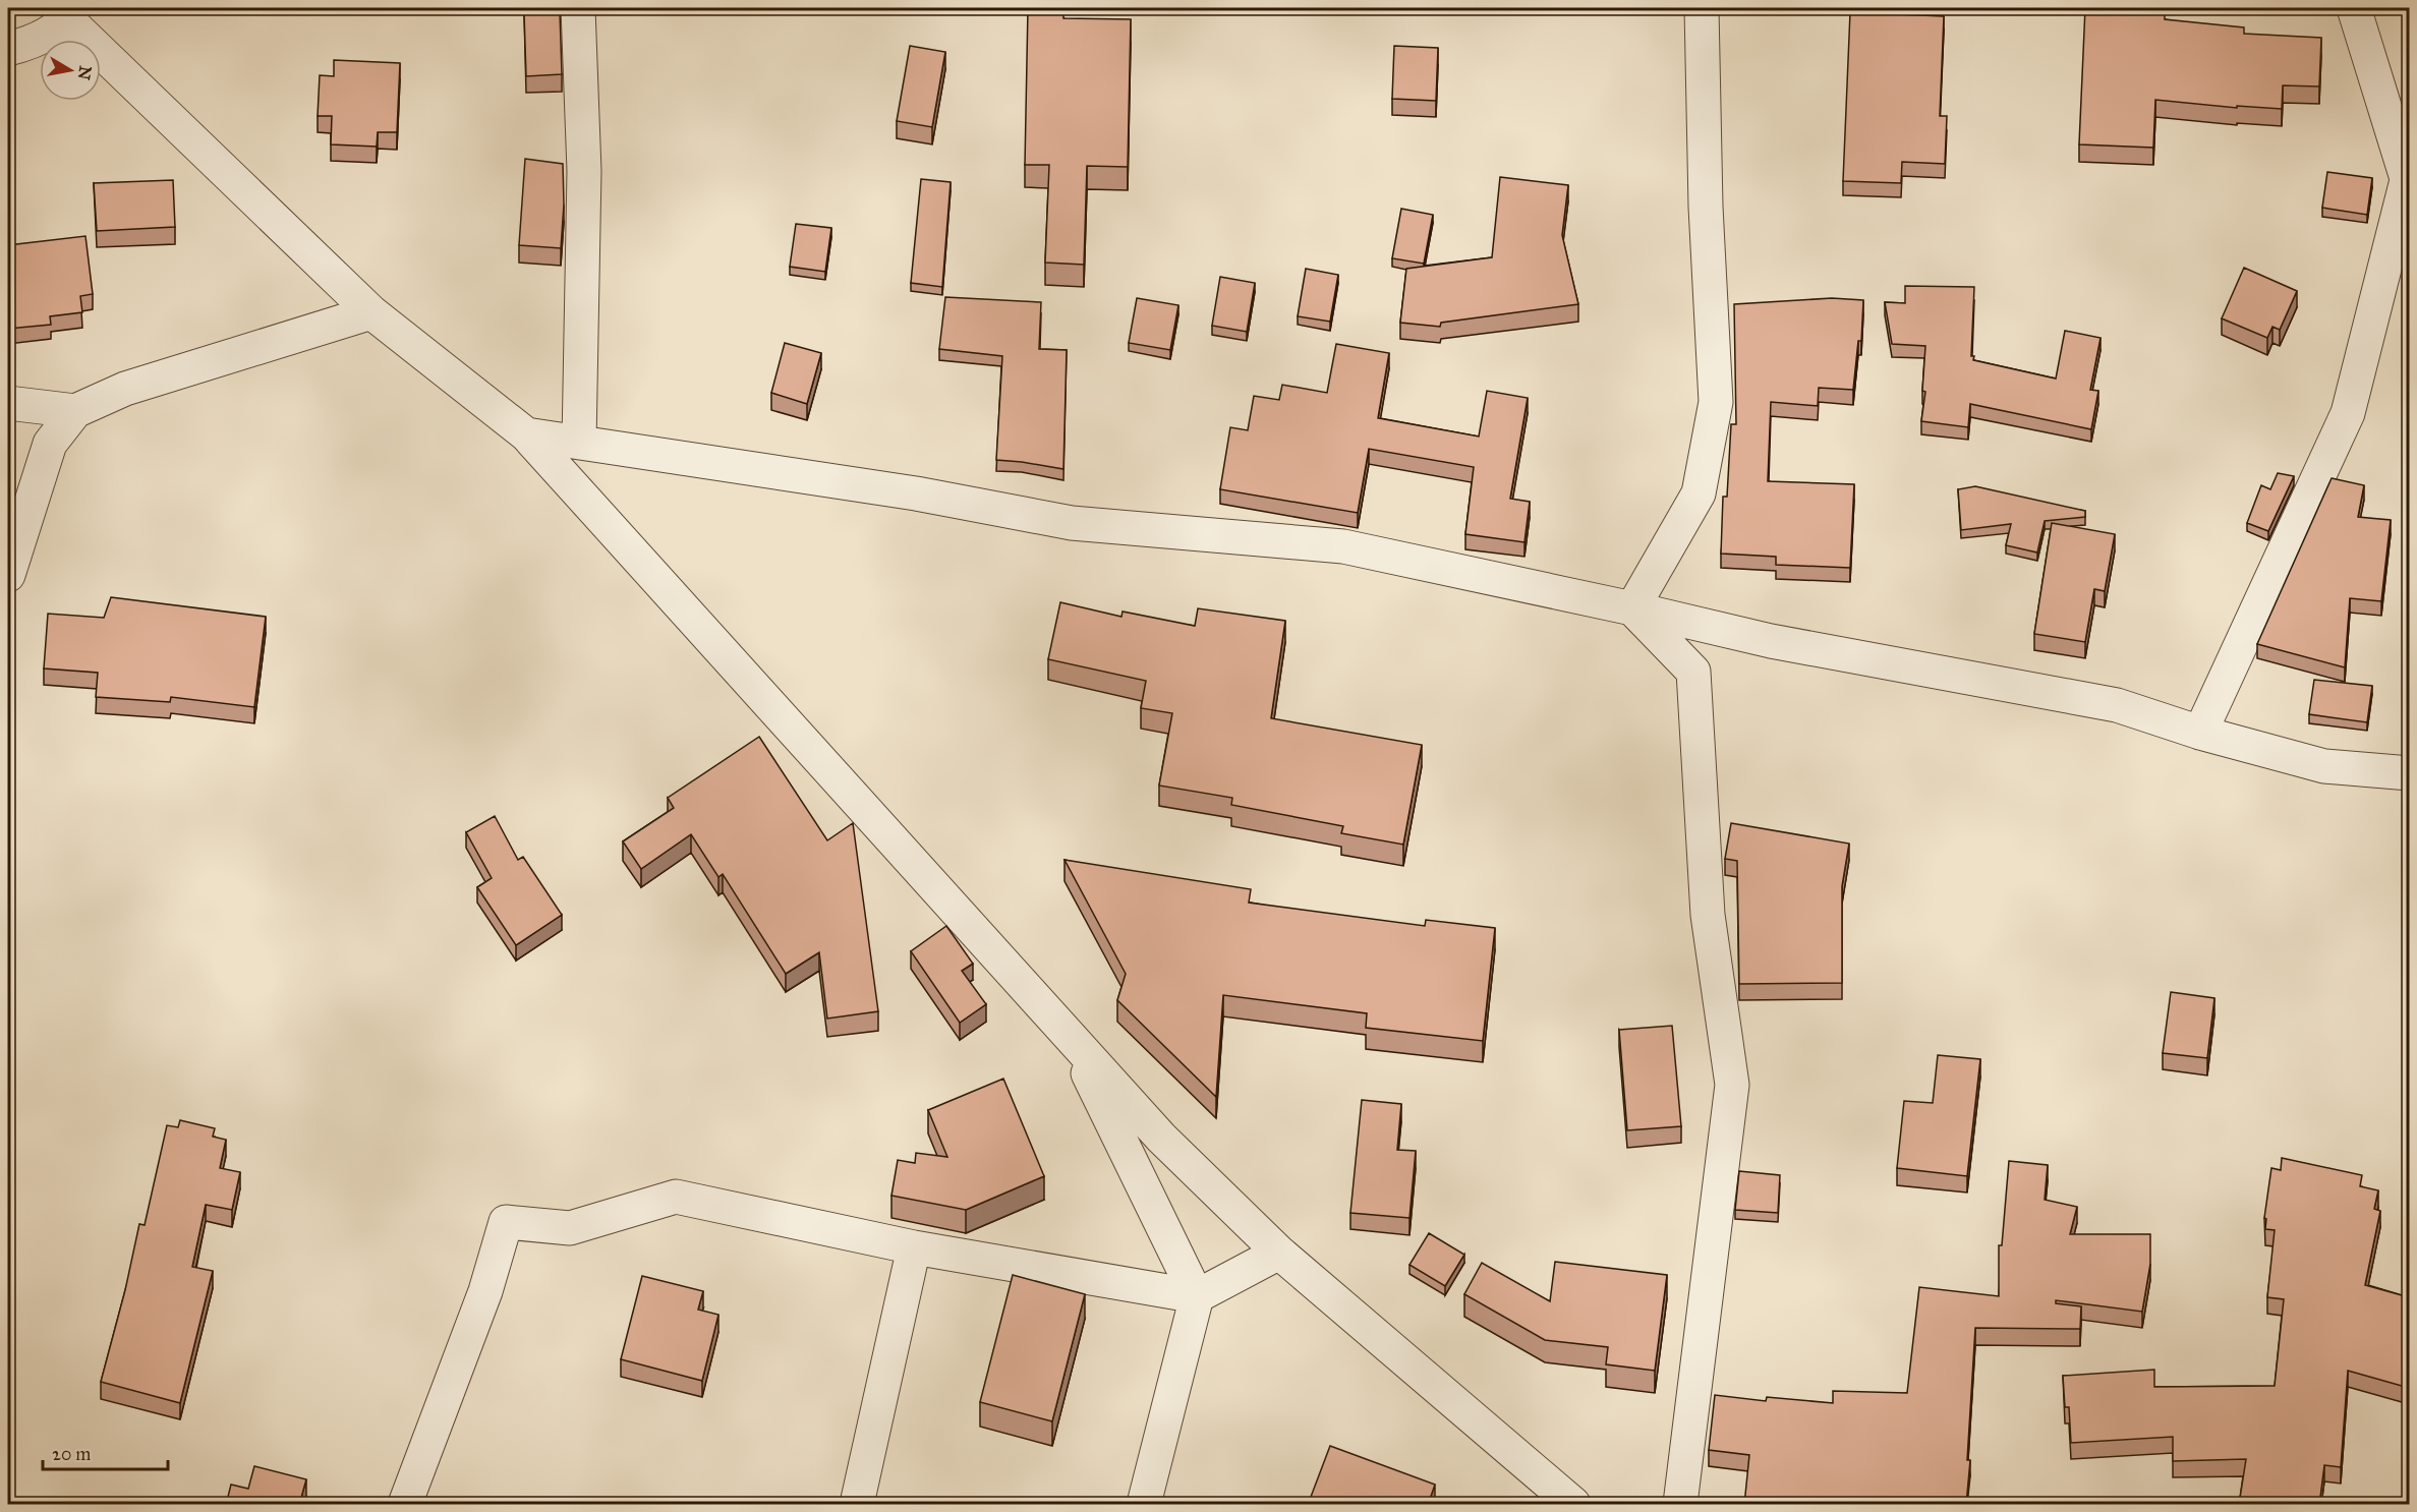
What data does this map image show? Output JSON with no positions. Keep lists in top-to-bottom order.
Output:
{
  "scale_bar": "20 m",
  "north": "right"
}
